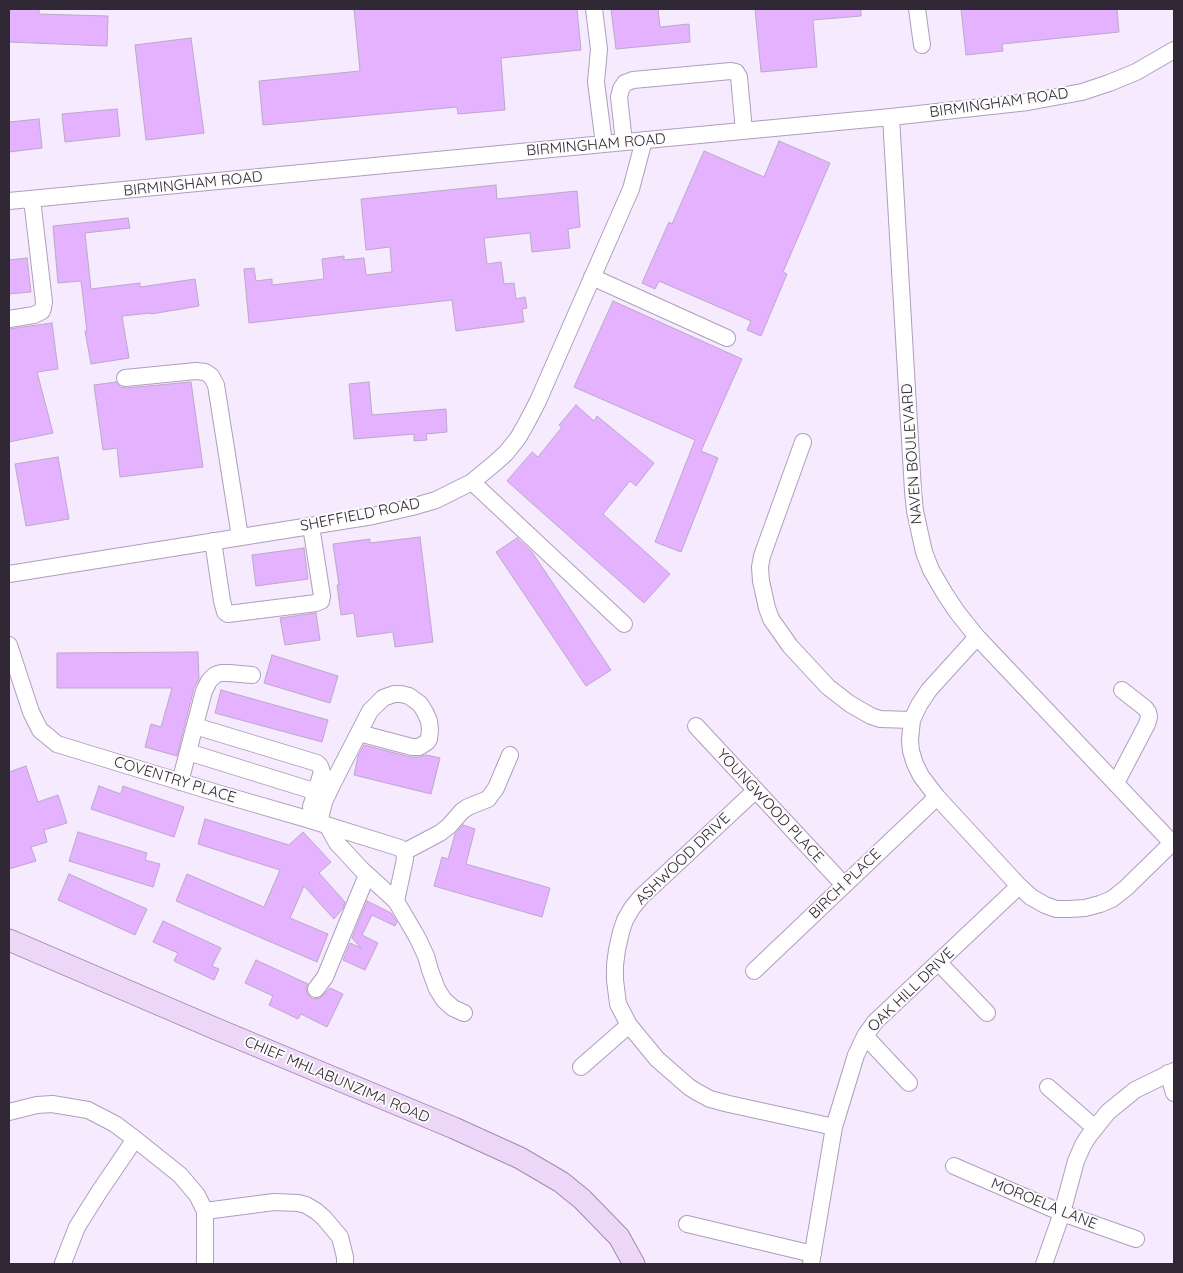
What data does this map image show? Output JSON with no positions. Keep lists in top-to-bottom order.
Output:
{
  "streets": {
    "main road": ["CHIEF MHLABUNZIMA ROAD"],
    "street": [
      "BIRMINGHAM ROAD",
      "NAVEN BOULEVARD",
      "SHEFFIELD ROAD",
      "COVENTRY PLACE",
      "YOUNGWOOD PLACE",
      "ASHWOOD DRIVE",
      "BIRCH PLACE",
      "OAK HILL DRIVE",
      "MOROELA LANE"
    ]
  },
  "crossings": [
    ["BIRMINGHAM ROAD", "NAVEN BOULEVARD"],
    ["BIRMINGHAM ROAD", "SHEFFIELD ROAD"],
    ["YOUNGWOOD PLACE", "ASHWOOD DRIVE"],
    ["YOUNGWOOD PLACE", "BIRCH PLACE"],
    ["ASHWOOD DRIVE", "OAK HILL DRIVE"]
  ]
}
